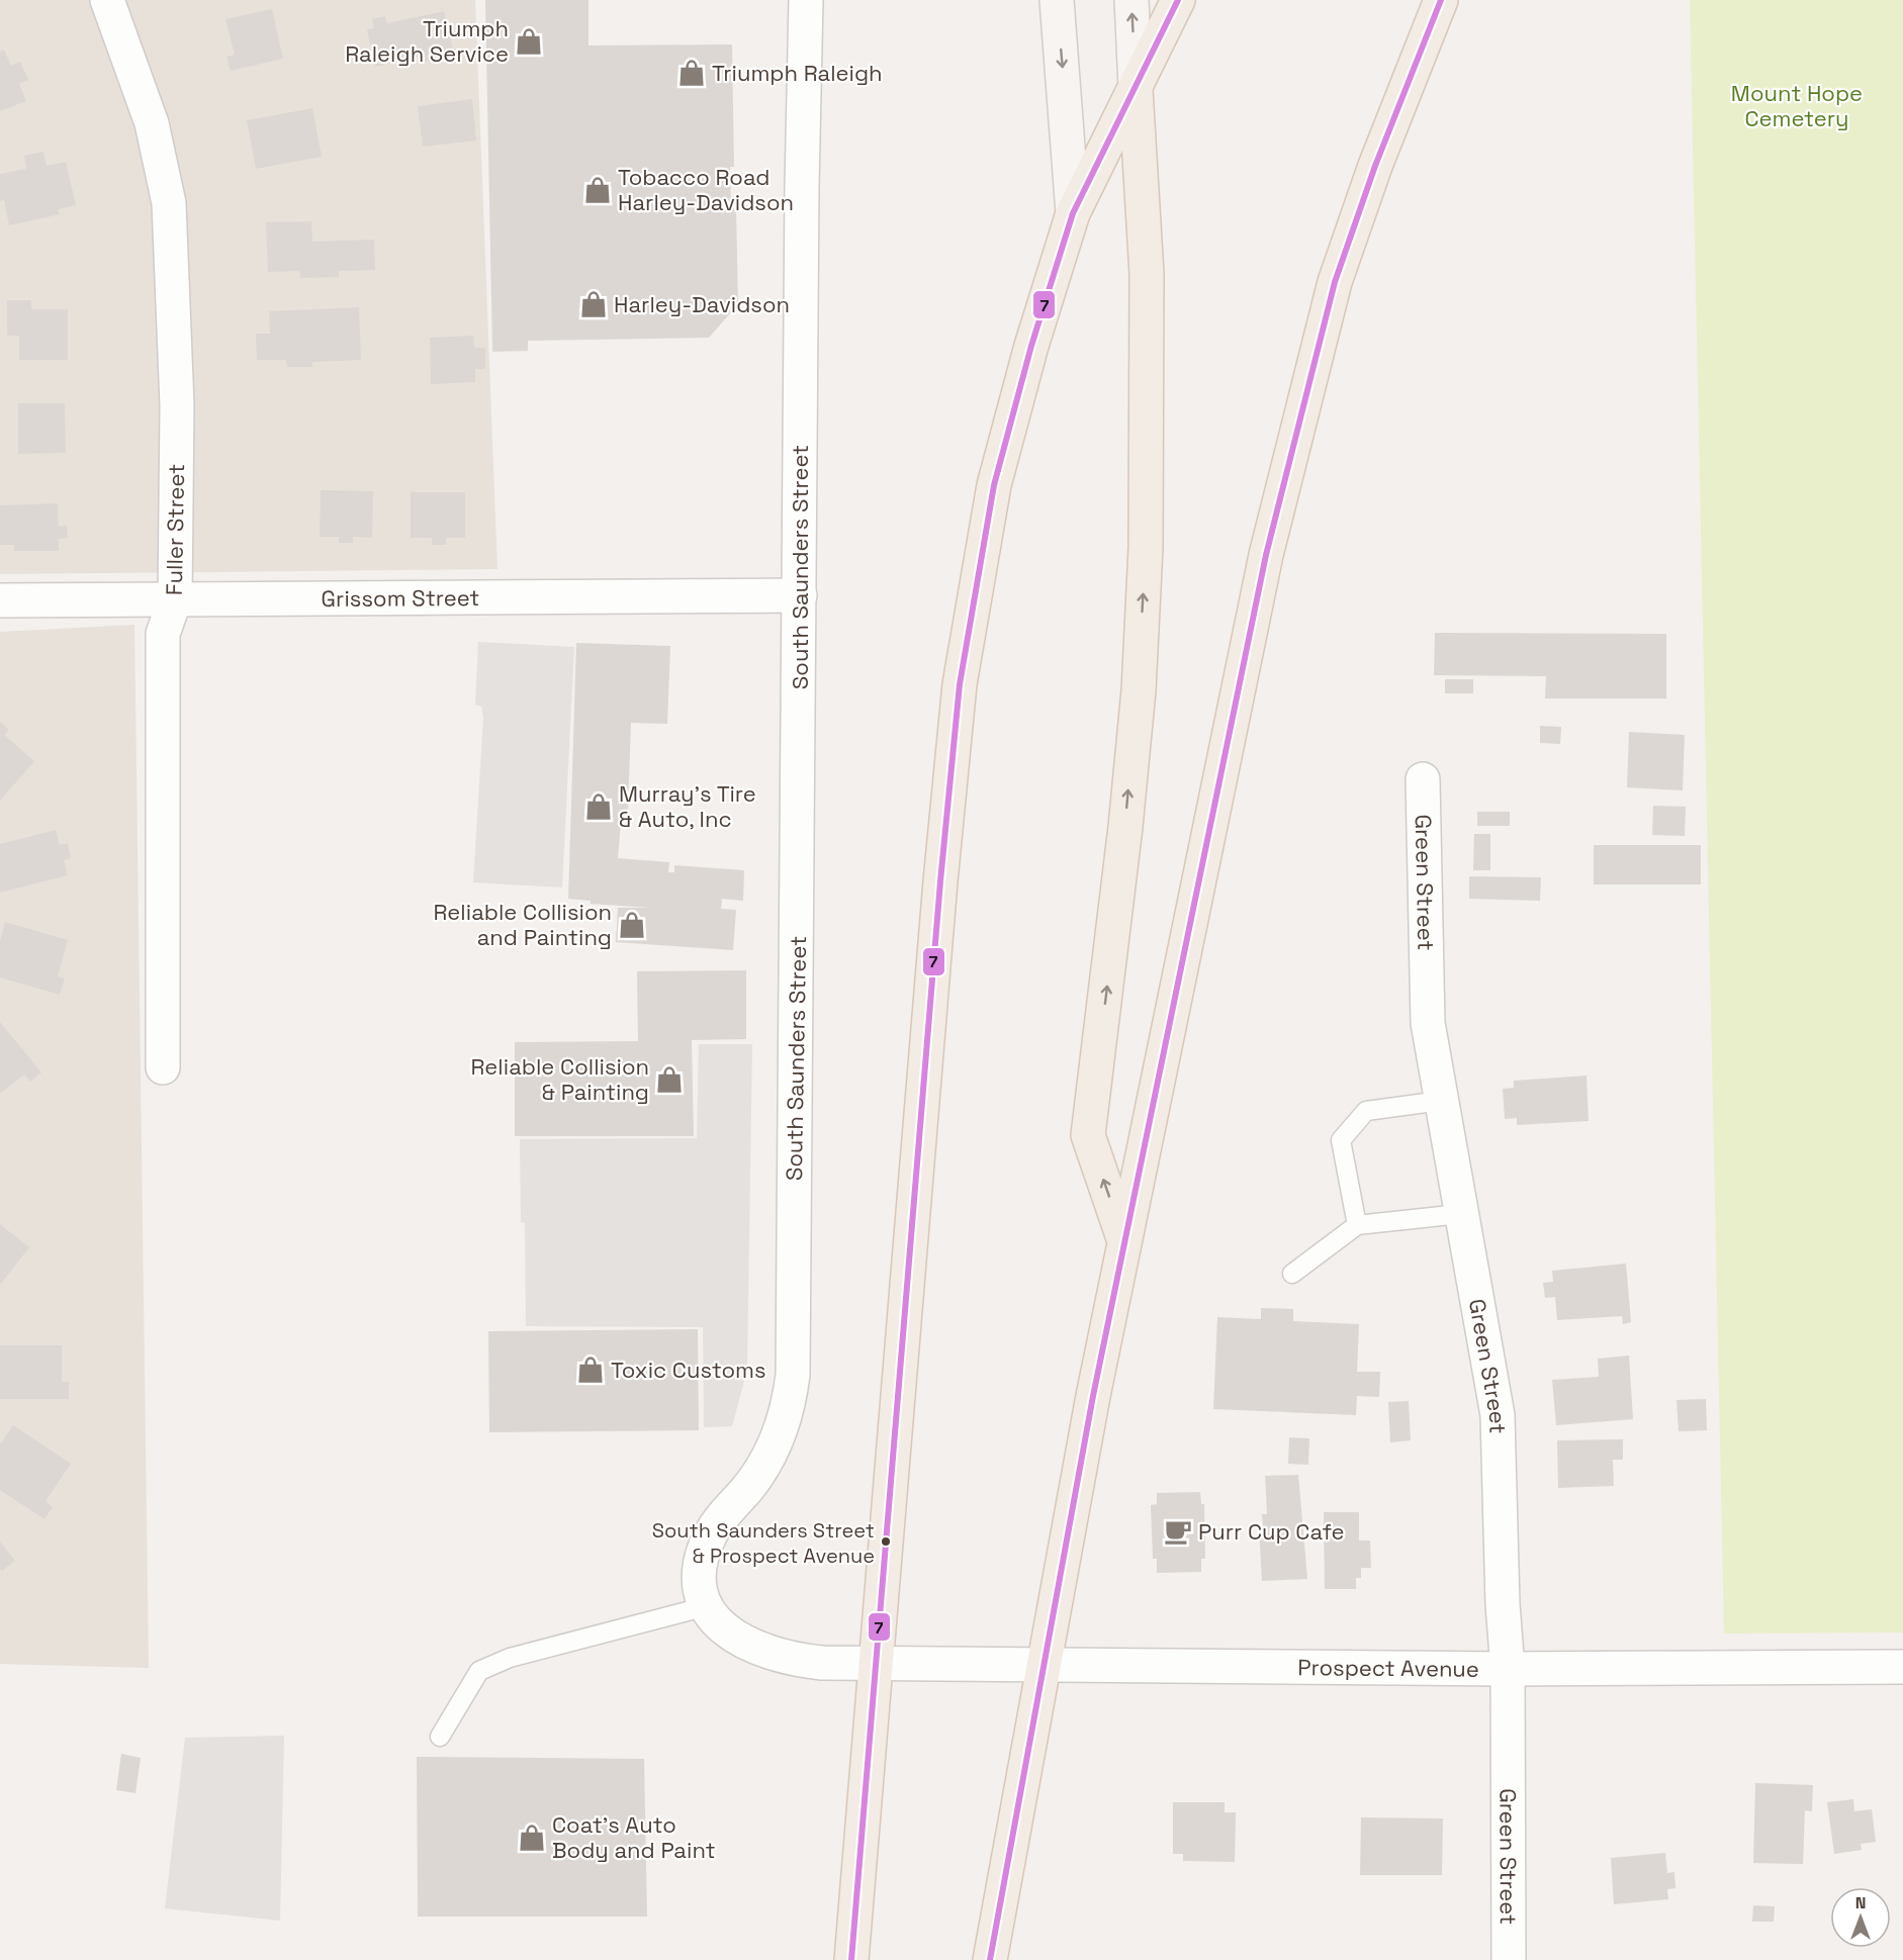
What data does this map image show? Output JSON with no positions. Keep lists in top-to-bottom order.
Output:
{
  "streets": {
    "street": [
      "Fuller Street",
      "South Saunders Street",
      "Grissom Street",
      "Green Street",
      "Prospect Avenue"
    ]
  },
  "crossings": [
    ["Fuller Street", "Grissom Street"],
    ["South Saunders Street", "Grissom Street"],
    ["South Saunders Street", "Prospect Avenue"],
    ["Green Street", "Prospect Avenue"]
  ],
  "parks": ["Mount Hope Cemetery"],
  "places": {
    "shop": [
      "Triumph Raleigh Service",
      "Triumph Raleigh",
      "Tobacco Road Harley-Davidson",
      "Harley-Davidson",
      "Murray's Tire & Auto, Inc",
      "Reliable Collision and Painting",
      "Reliable Collision & Painting",
      "Toxic Customs",
      "Coat's Auto Body and Paint"
    ],
    "cafe": ["Purr Cup Cafe"],
    "other": ["South Saunders Street & Prospect Avenue"]
  },
  "lines": ["transit line 7"],
  "north": "top"
}
